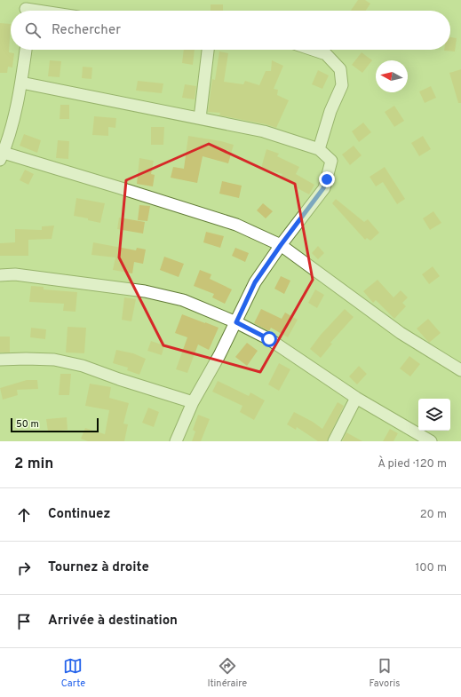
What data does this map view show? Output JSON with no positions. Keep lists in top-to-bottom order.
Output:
{
  "scale_bar": "50 m",
  "north": "left",
  "page": {
    "search": "Rechercher",
    "scale": "50 m",
    "heading": ["2 min", "À pied · 120 m"],
    "list": [
      ["Continuez", "20 m"],
      ["Tournez à droite", "100 m"],
      "Arrivée à destination"
    ],
    "nav": ["Carte", "Itinéraire", "Favoris"]
  }
}
